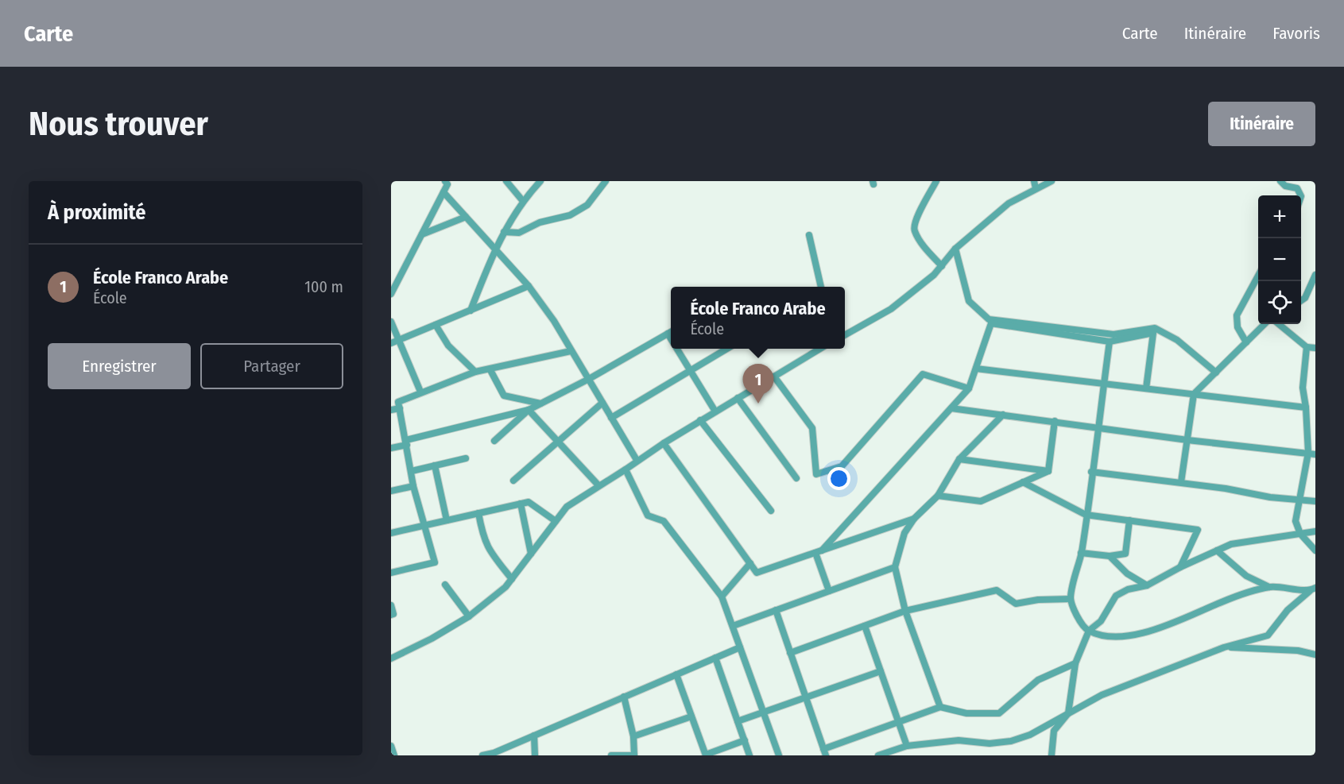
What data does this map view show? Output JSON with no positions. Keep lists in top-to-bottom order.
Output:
{
  "page": {
    "header": "Carte",
    "nav": ["Carte", "Itinéraire", "Favoris"],
    "buttons": [
      "Itinéraire",
      ["Enregistrer", "Partager"]
    ],
    "title": "Nous trouver",
    "heading": "À proximité",
    "map_buttons": ["+", "−"],
    "list": [
      {
        "mark": "1",
        "name": "École Franco Arabe",
        "note": "École",
        "value": "100 m"
      }
    ],
    "popup": ["École Franco Arabe", "École"],
    "pins": "1"
  }
}
